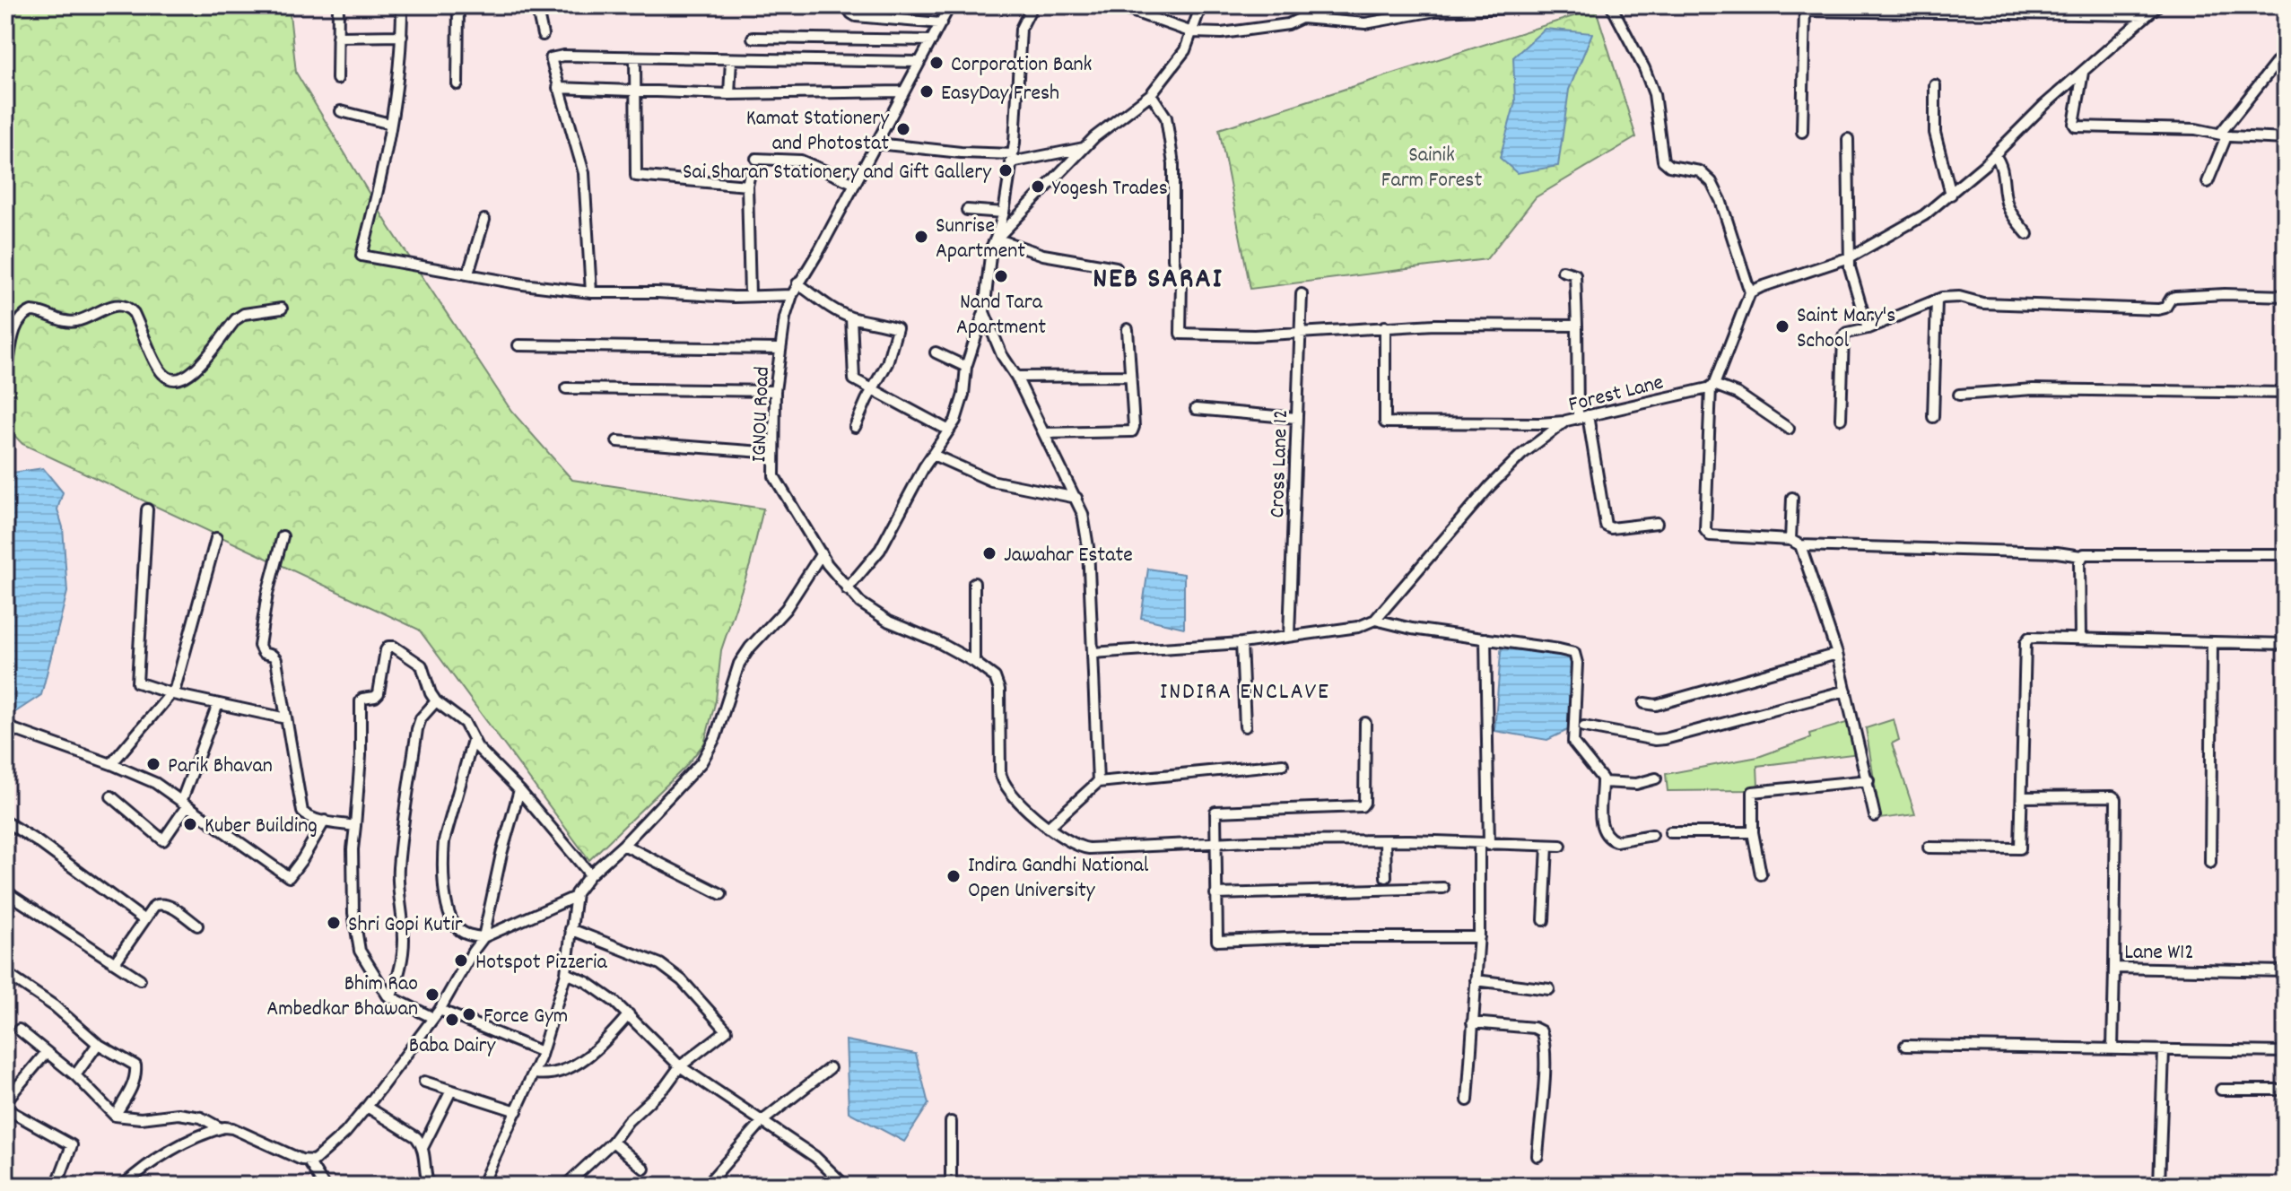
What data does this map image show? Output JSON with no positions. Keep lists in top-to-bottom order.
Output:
{
  "streets": {
    "street": [
      "Forest Lane",
      "IGNOU Road",
      "Cross Lane 12",
      "Lane W12"
    ]
  },
  "districts": ["NEB SARAI", "INDIRA ENCLAVE"],
  "parks": ["Sainik Farm Forest"],
  "places": [
    "Corporation Bank",
    "EasyDay Fresh",
    "Kamat Stationery and Photostat",
    "Sai Sharan Stationery and Gift Gallery",
    "Yogesh Trades",
    "Sunrise Apartment",
    "Nand Tara Apartment",
    "Saint Mary's School",
    "Jawahar Estate",
    "Parik Bhavan",
    "Kuber Building",
    "Indira Gandhi National Open University",
    "Shri Gopi Kutir",
    "Hotspot Pizzeria",
    "Bhim Rao Ambedkar Bhawan",
    "Force Gym",
    "Baba Dairy"
  ]
}
